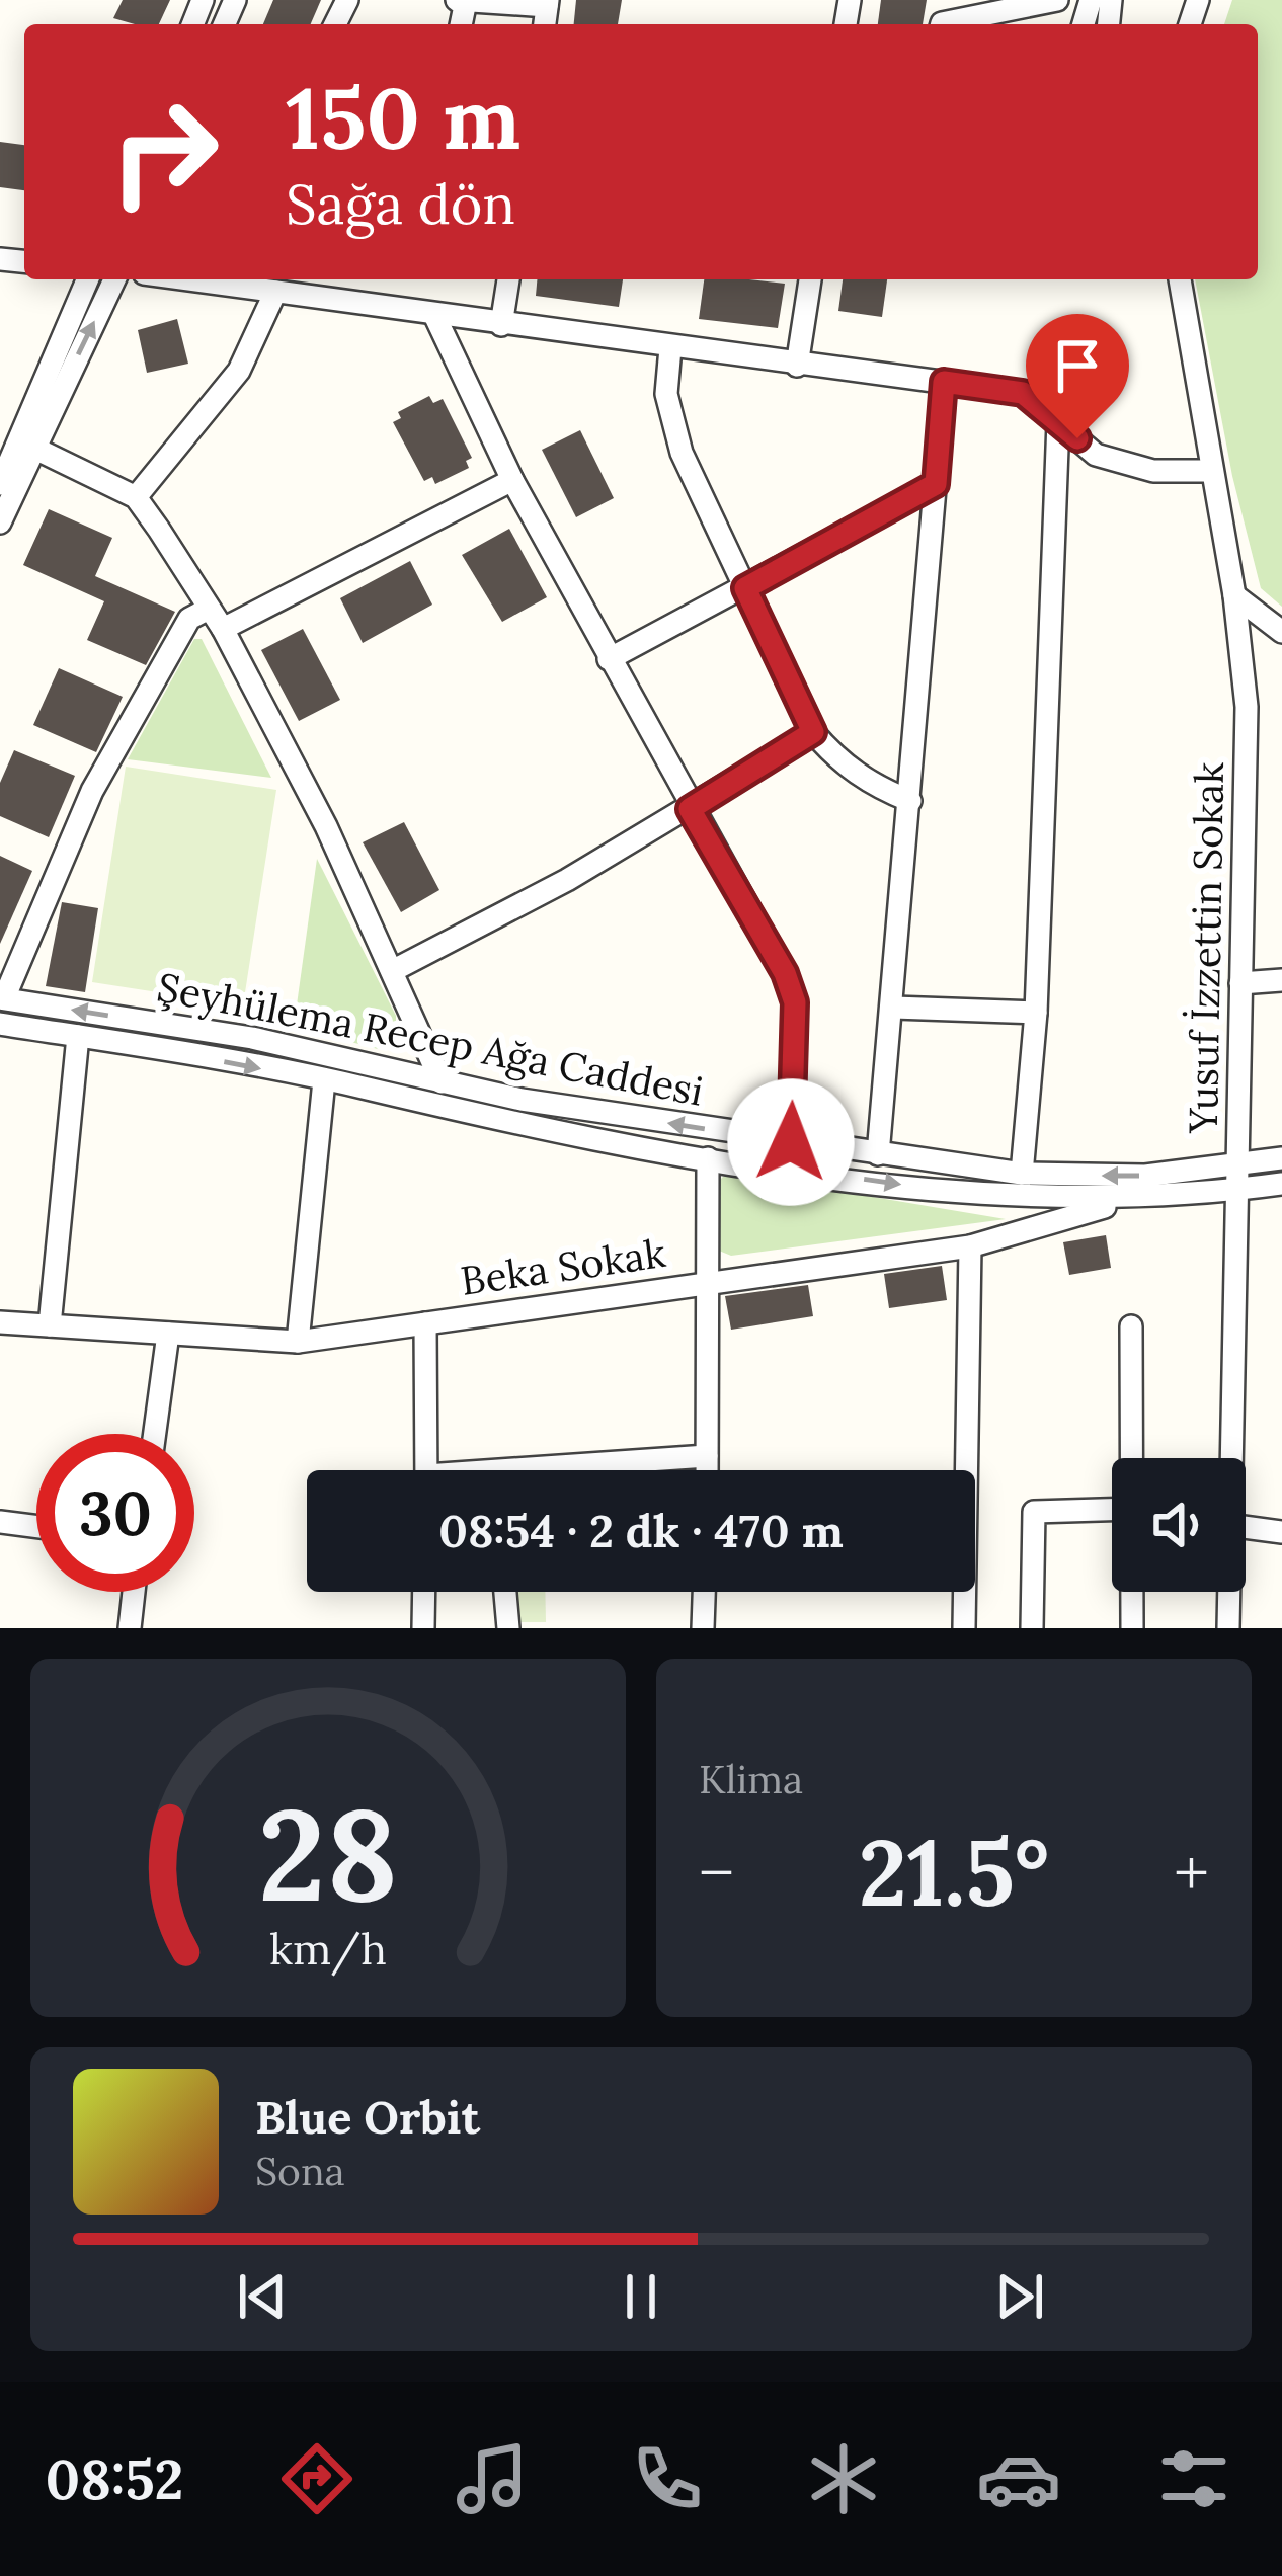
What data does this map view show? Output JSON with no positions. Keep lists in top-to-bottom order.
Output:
{
  "streets": {
    "street": ["Yusuf İzzettin Sokak", "Şeyhülema Recep Ağa Caddesi", "Beka Sokak"]
  },
  "crossings": [
    ["Yusuf İzzettin Sokak", "Şeyhülema Recep Ağa Caddesi"],
    ["Şeyhülema Recep Ağa Caddesi", "Beka Sokak"]
  ],
  "page": {
    "turn": ["150 m", "Sağa dön"],
    "limit": "30",
    "trip": "08:54 · 2 dk · 470 m",
    "tile": "Klima",
    "heat": ["−", "21.5°", "+"],
    "song": ["Blue Orbit", "Sona"],
    "tabs": "08:52",
    "gauge": ["28", "km/h"]
  }
}
